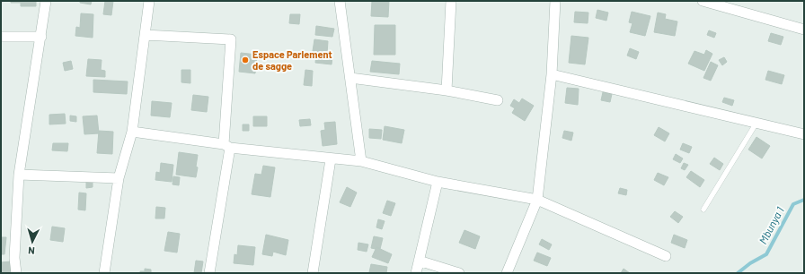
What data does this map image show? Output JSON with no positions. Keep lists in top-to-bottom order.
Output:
{
  "water": ["Mbunya 1"],
  "places": ["Espace Parlement de sagge"],
  "north": "bottom"
}
